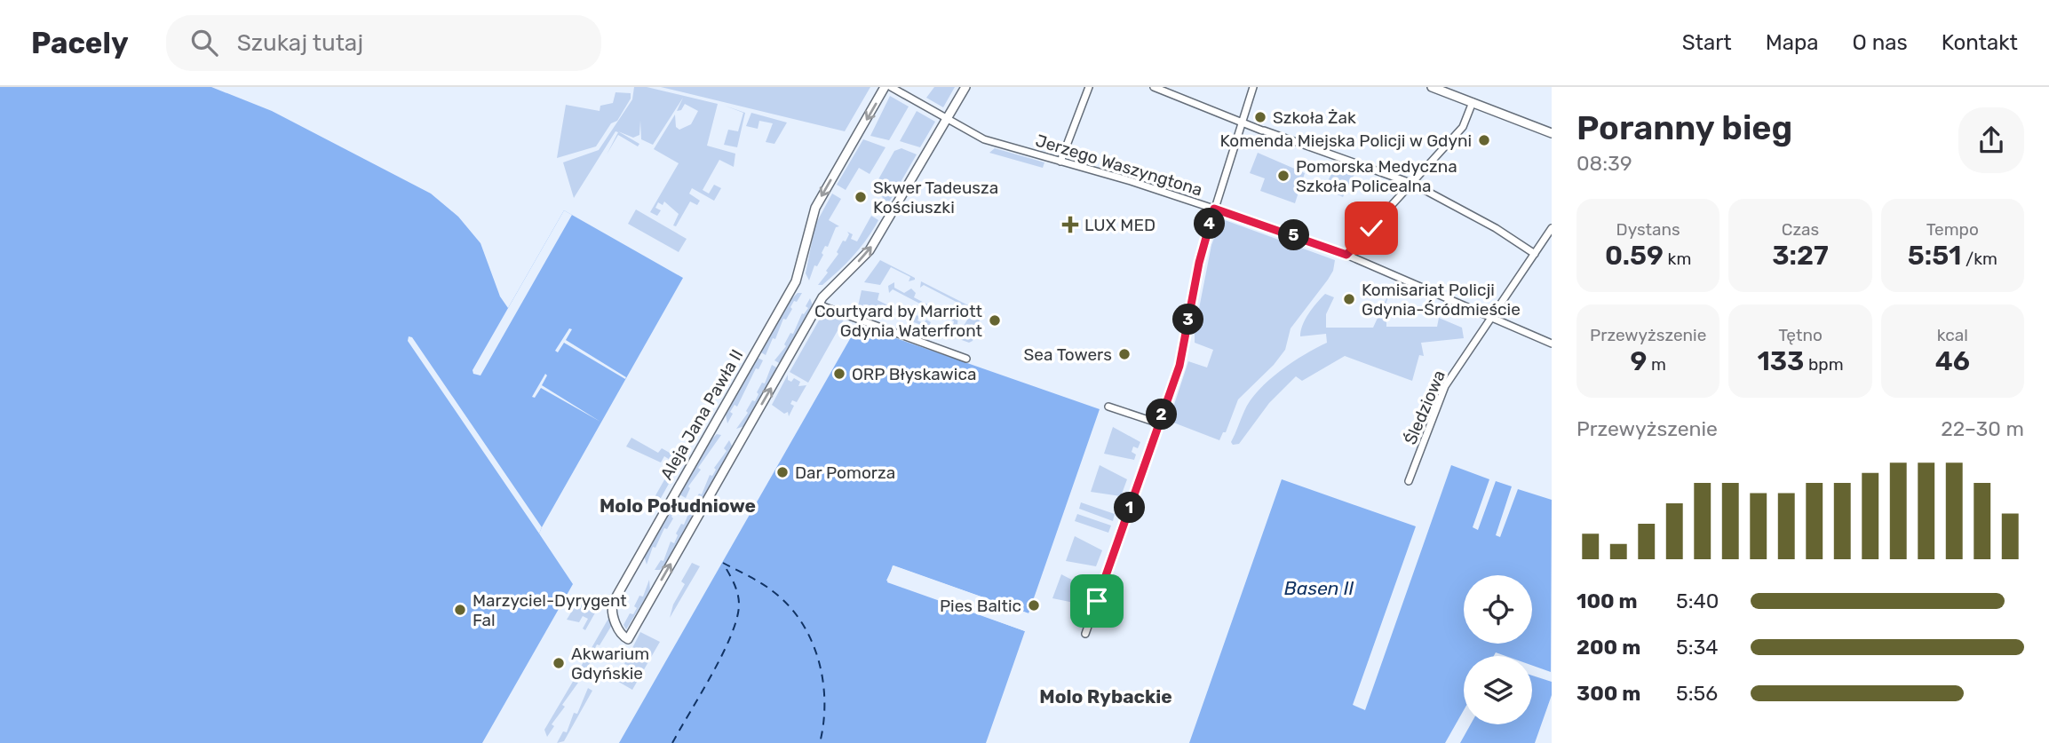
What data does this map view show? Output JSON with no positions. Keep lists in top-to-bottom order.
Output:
{
  "streets": {
    "street": ["Jerzego Waszyngtona", "Śledziowa", "Aleja Jana Pawła II"]
  },
  "crossings": [
    ["Jerzego Waszyngtona", "Śledziowa"],
    ["Jerzego Waszyngtona", "Aleja Jana Pawła II"]
  ],
  "districts": ["Molo Południowe", "Molo Rybackie"],
  "water": ["Basen II"],
  "places": {
    "other": [
      "Szkoła Żak",
      "Komenda Miejska Policji w Gdyni",
      "Pomorska Medyczna Szkoła Policealna",
      "Skwer Tadeusza Kościuszki",
      "Komisariat Policji Gdynia-Śródmieście",
      "Courtyard by Marriott Gdynia Waterfront",
      "Sea Towers",
      "ORP Błyskawica",
      "Dar Pomorza",
      "Pies Baltic",
      "Marzyciel-Dyrygent Fal",
      "Akwarium Gdyńskie"
    ],
    "health": ["LUX MED"]
  },
  "page": {
    "header": "Pacely",
    "search": "Szukaj tutaj",
    "nav": [
      "Start",
      "Mapa",
      "O nas",
      "Kontakt"
    ],
    "heading": ["Poranny bieg", "08:39"],
    "stats": [
      ["Dystans", "0.59 km"],
      ["Czas", "3:27"],
      ["Tempo", "5:51 /km"],
      ["Przewyższenie", "9 m"],
      ["Tętno", "133 bpm"],
      ["kcal", "46"]
    ],
    "pins": [
      "4",
      "5",
      "3",
      "2",
      "1"
    ],
    "chart": ["Przewyższenie", "22–30 m"],
    "list": [
      {
        "name": "100 m",
        "note": "5:40"
      },
      {
        "name": "200 m",
        "note": "5:34"
      },
      {
        "name": "300 m",
        "note": "5:56"
      }
    ]
  }
}
